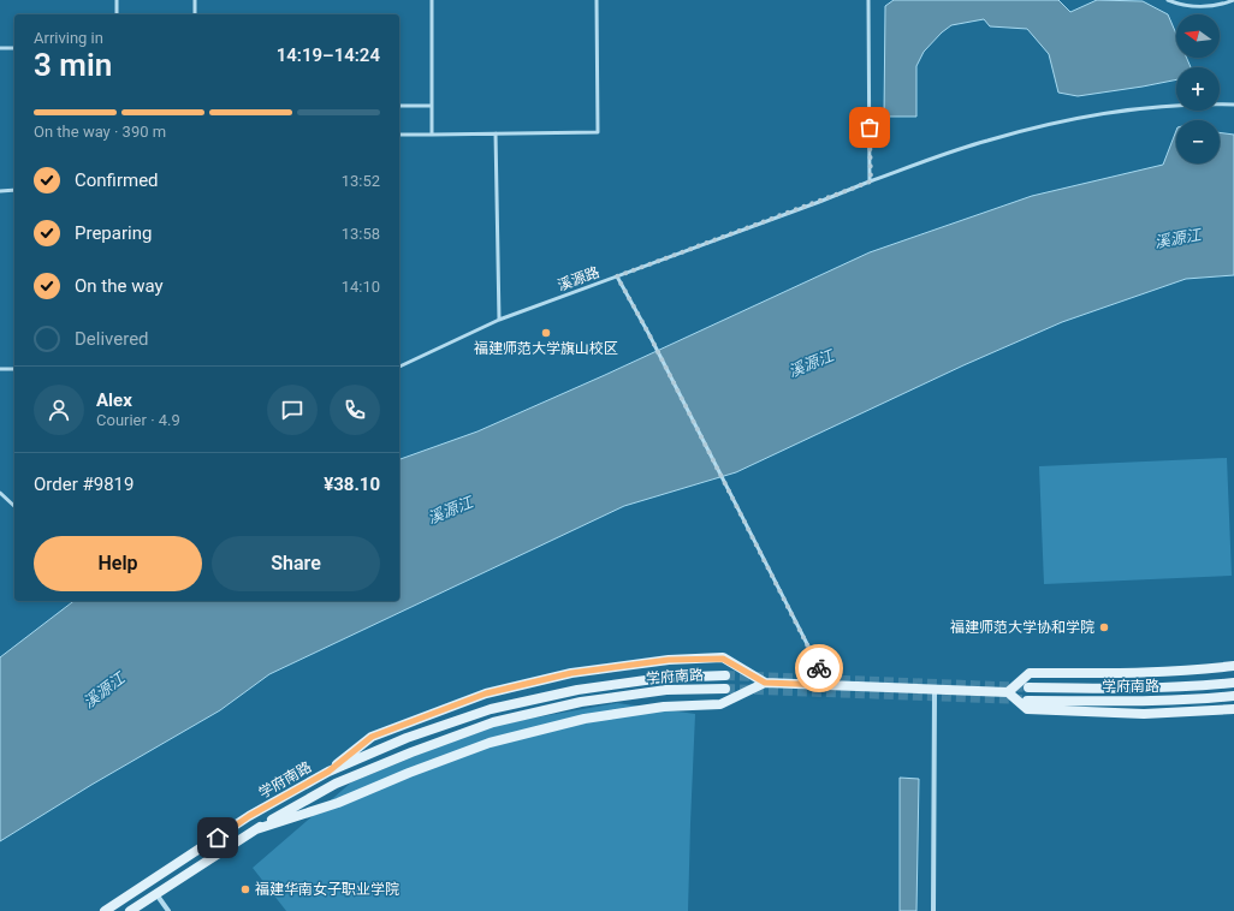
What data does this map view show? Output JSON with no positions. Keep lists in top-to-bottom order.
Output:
{
  "streets": {
    "main road": ["学府南路"],
    "lane": ["溪源路"]
  },
  "water": ["溪源江"],
  "places": ["福建师范大学旗山校区", "福建师范大学协和学院", "福建华南女子职业学院"],
  "north": "left",
  "page": {
    "map_buttons": ["+", "−"],
    "heading": ["3 min", "Arriving in", "14:19–14:24"],
    "panel": [
      "Alex",
      "Courier · 4.9",
      "Order #9819",
      "¥38.10"
    ],
    "bar": "On the way · 390 m",
    "list": [
      ["Confirmed", "13:52"],
      ["Preparing", "13:58"],
      ["On the way", "14:10"],
      "Delivered"
    ],
    "buttons": ["Help", "Share"]
  }
}
